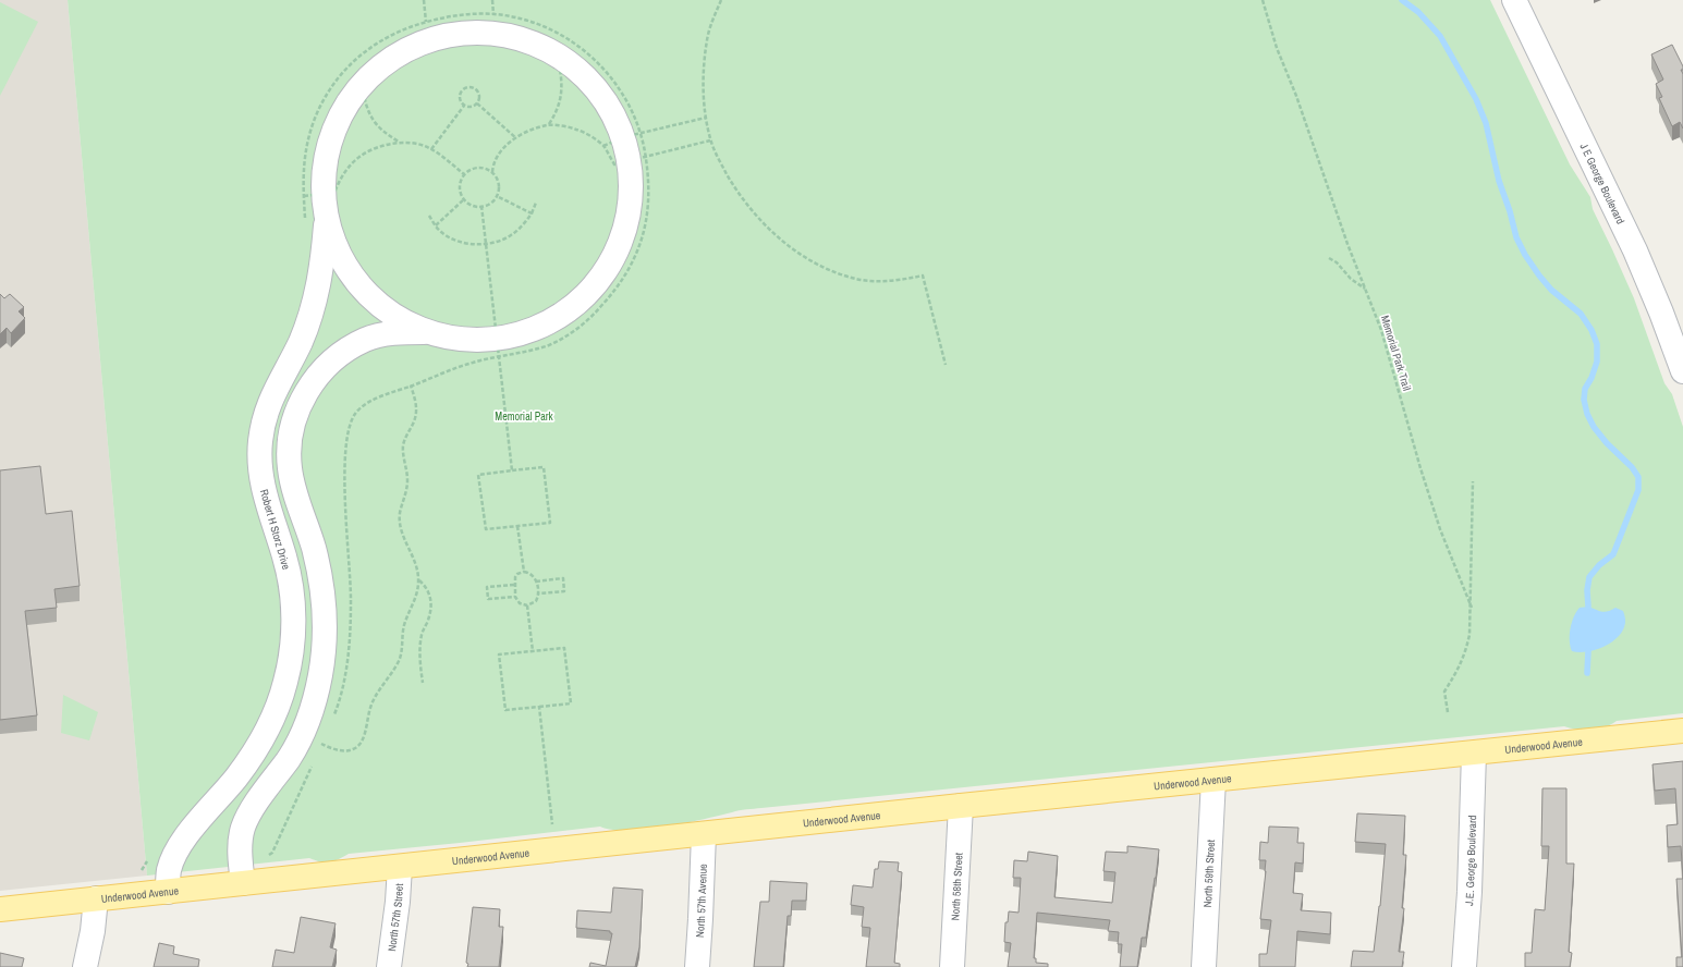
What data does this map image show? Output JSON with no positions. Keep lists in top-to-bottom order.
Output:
{
  "streets": {
    "main road": ["Underwood Avenue"],
    "street": [
      "J E George Boulevard",
      "Robert H Storz Drive",
      "J.E. George Boulevard",
      "North 59th Street",
      "North 58th Street",
      "North 57th Avenue",
      "North 57th Street"
    ],
    "path": ["Memorial Park Trail"]
  },
  "crossings": [
    ["Robert H Storz Drive", "Underwood Avenue"],
    ["Underwood Avenue", "J.E. George Boulevard"],
    ["Underwood Avenue", "North 59th Street"],
    ["Underwood Avenue", "North 58th Street"],
    ["Underwood Avenue", "North 57th Avenue"],
    ["Underwood Avenue", "North 57th Street"]
  ],
  "parks": ["Memorial Park"]
}
